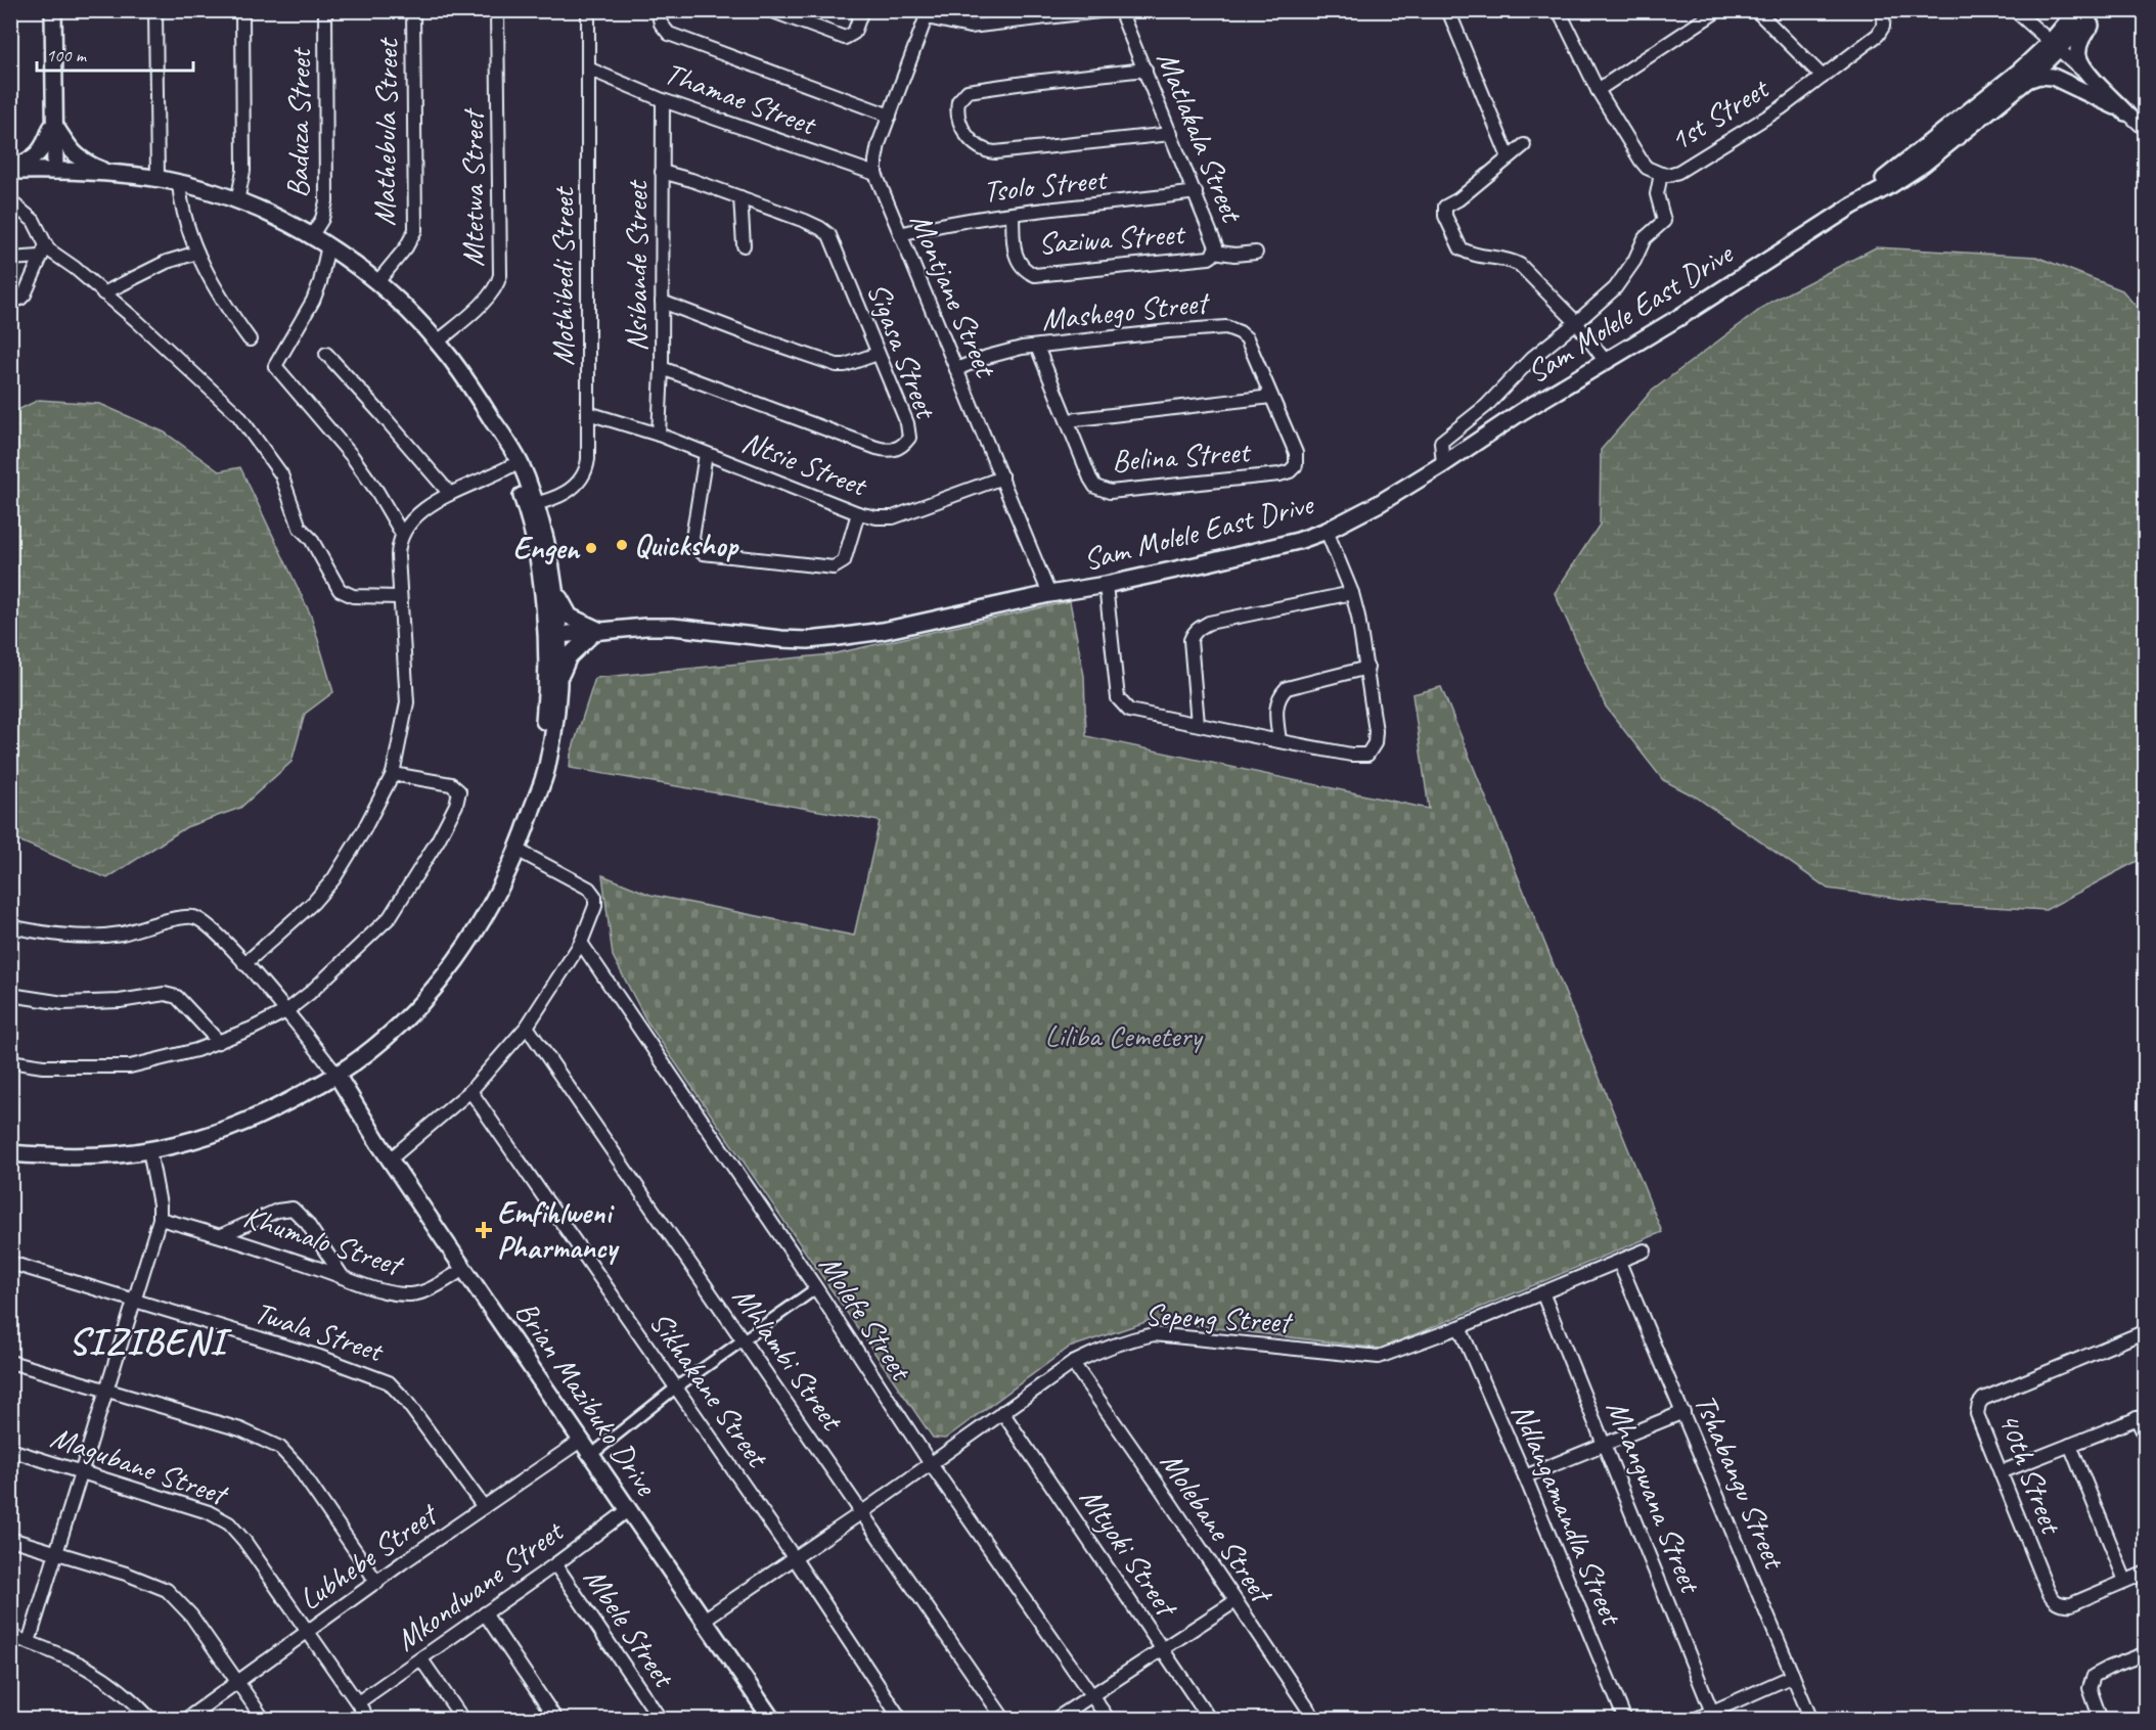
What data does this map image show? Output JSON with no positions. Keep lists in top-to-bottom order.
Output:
{
  "streets": {
    "street": [
      "Thamae Street",
      "1st Street",
      "Baduza Street",
      "Mathebula Street",
      "Matlakala Street",
      "Tsolo Street",
      "Mtetwa Street",
      "Saziwa Street",
      "Nsibande Street",
      "Mothibedi Street",
      "Montjane Street",
      "Mashego Street",
      "Sam Molele East Drive",
      "Sigasa Street",
      "Belina Street",
      "Ntsie Street",
      "Khumalo Street",
      "Molefe Street",
      "Sepeng Street",
      "Twala Street",
      "Mhlambi Street",
      "Sikhakane Street",
      "Brian Mazibuko Drive",
      "Magubane Street",
      "40th Street",
      "Tshabangu Street",
      "Mhangwana Street",
      "Ndlangamandla Street",
      "Molebane Street",
      "Mtyoki Street",
      "Lubhebe Street",
      "Mkondwane Street",
      "Mbele Street"
    ]
  },
  "crossings": [
    ["Thamae Street", "Nsibande Street"],
    ["Thamae Street", "Mothibedi Street"],
    ["Thamae Street", "Montjane Street"],
    ["Matlakala Street", "Tsolo Street"],
    ["Matlakala Street", "Saziwa Street"],
    ["Tsolo Street", "Saziwa Street"],
    ["Tsolo Street", "Montjane Street"],
    ["Nsibande Street", "Sigasa Street"],
    ["Nsibande Street", "Ntsie Street"],
    ["Mothibedi Street", "Ntsie Street"],
    ["Montjane Street", "Mashego Street"],
    ["Montjane Street", "Sam Molele East Drive"],
    ["Montjane Street", "Ntsie Street"],
    ["Mashego Street", "Belina Street"],
    ["Khumalo Street", "Brian Mazibuko Drive"],
    ["Molefe Street", "Sepeng Street"],
    ["Sepeng Street", "Mhlambi Street"],
    ["Sepeng Street", "Sikhakane Street"],
    ["Sepeng Street", "Brian Mazibuko Drive"],
    ["Sepeng Street", "Tshabangu Street"],
    ["Sepeng Street", "Mhangwana Street"],
    ["Sepeng Street", "Ndlangamandla Street"],
    ["Sepeng Street", "Molebane Street"],
    ["Sepeng Street", "Mtyoki Street"],
    ["Twala Street", "Lubhebe Street"],
    ["Brian Mazibuko Drive", "Lubhebe Street"],
    ["Brian Mazibuko Drive", "Mkondwane Street"],
    ["Magubane Street", "Lubhebe Street"],
    ["Magubane Street", "Mkondwane Street"],
    ["Mkondwane Street", "Mbele Street"]
  ],
  "districts": ["SIZIBENI"],
  "parks": ["Liliba Cemetery"],
  "places": {
    "other": ["Quickshop", "Engen"],
    "health": ["Emfihlweni Pharmancy"]
  },
  "scale_bar": "100 m"
}
